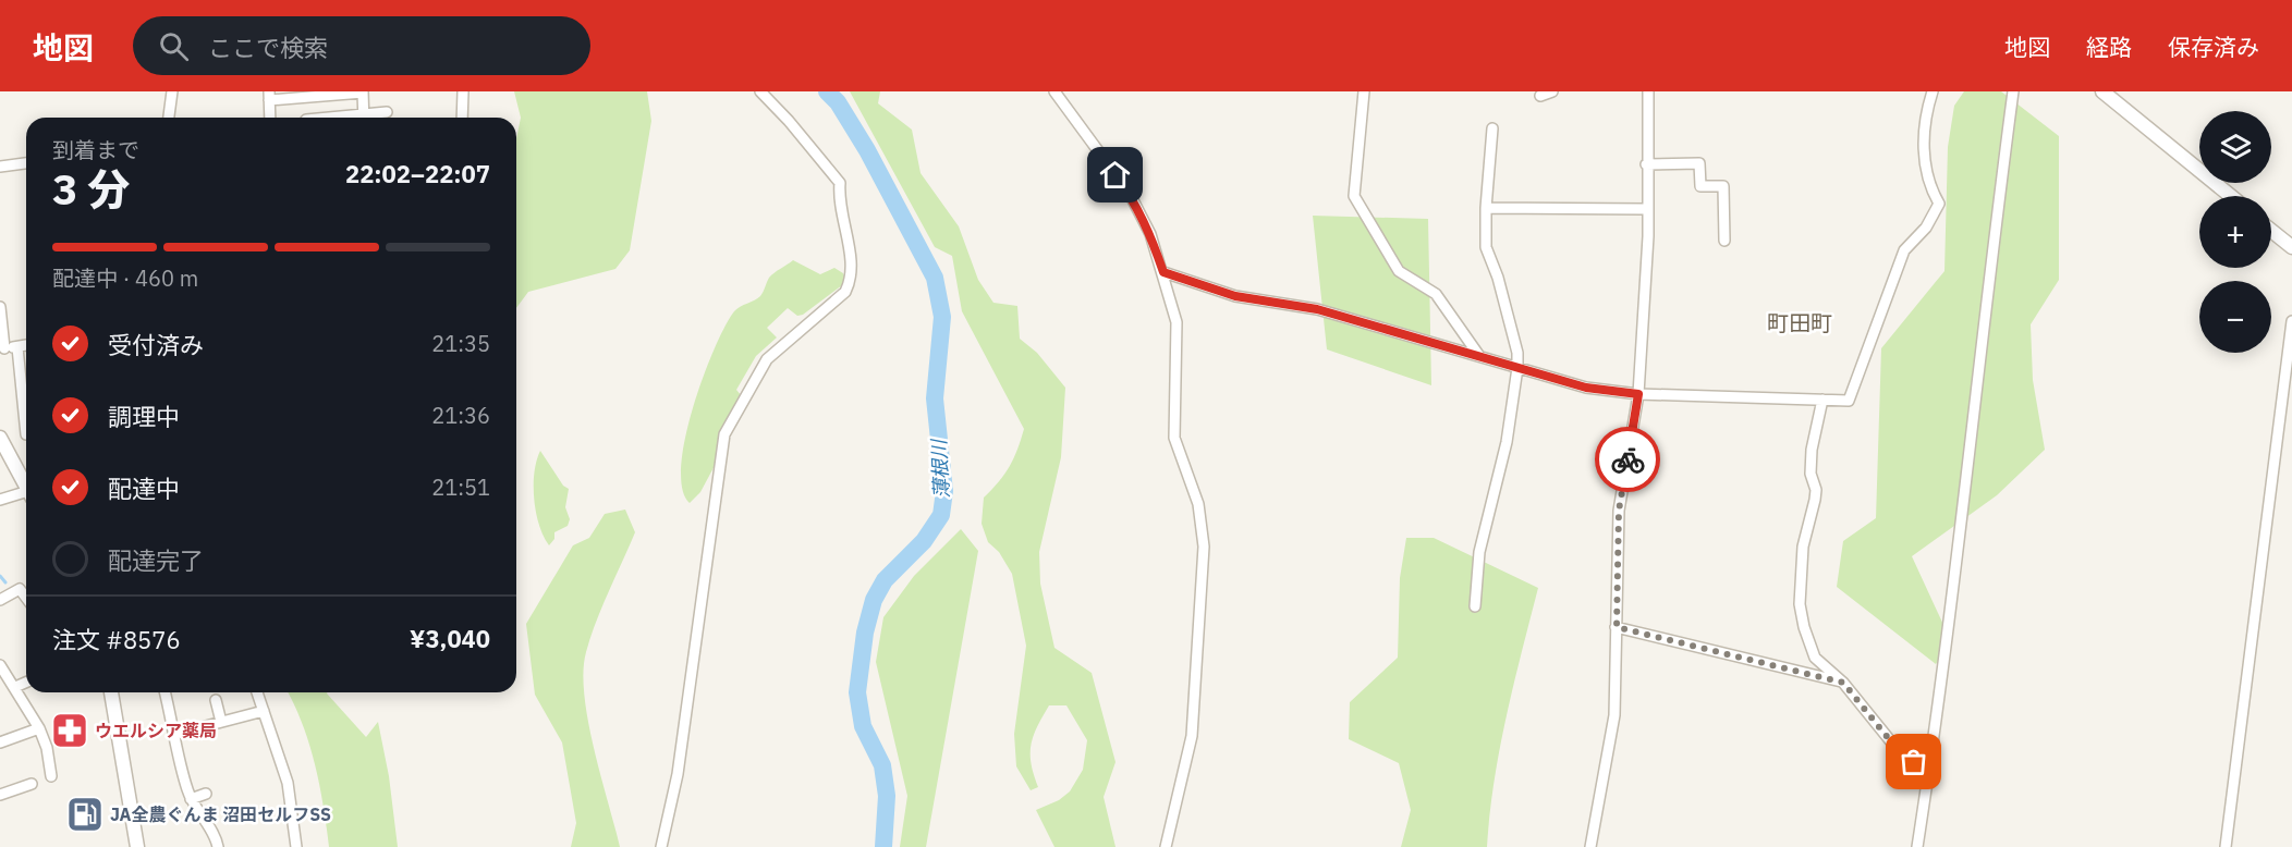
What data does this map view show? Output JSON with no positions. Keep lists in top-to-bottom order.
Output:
{
  "districts": ["町田町"],
  "water": ["薄根川"],
  "places": {
    "pharmacy": ["ウエルシア薬局"],
    "fuel station": ["JA全農ぐんま 沼田セルフSS"]
  },
  "page": {
    "header": "地図",
    "search": "ここで検索",
    "nav": ["地図", "経路", "保存済み"],
    "map_buttons": ["+", "−"],
    "heading": ["3 分", "到着まで", "22:02–22:07"],
    "panel": ["注文 #8576", "¥3,040"],
    "bar": "配達中 · 460 m",
    "list": [
      ["受付済み", "21:35"],
      ["調理中", "21:36"],
      ["配達中", "21:51"],
      "配達完了"
    ]
  }
}
